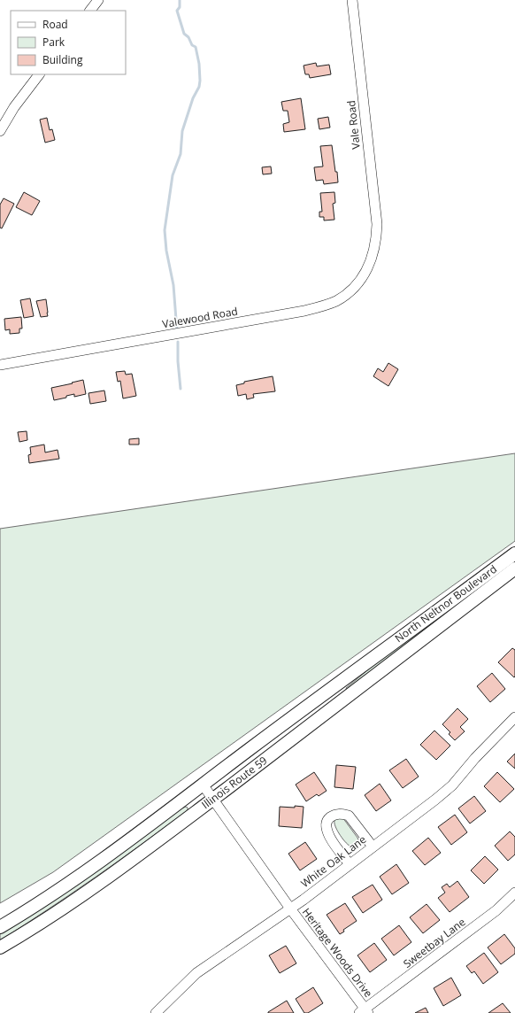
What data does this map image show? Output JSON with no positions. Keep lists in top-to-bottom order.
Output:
{
  "streets": {
    "main road": ["North Neltnor Boulevard", "Illinois Route 59"],
    "street": [
      "Vale Road",
      "Valewood Road",
      "White Oak Lane",
      "Sweetbay Lane",
      "Heritage Woods Drive"
    ]
  },
  "crossings": [
    ["Vale Road", "Valewood Road"],
    ["North Neltnor Boulevard", "Illinois Route 59"],
    ["Illinois Route 59", "Heritage Woods Drive"],
    ["White Oak Lane", "Heritage Woods Drive"],
    ["Sweetbay Lane", "Heritage Woods Drive"]
  ],
  "legend": ["Road", "Park", "Building"]
}
